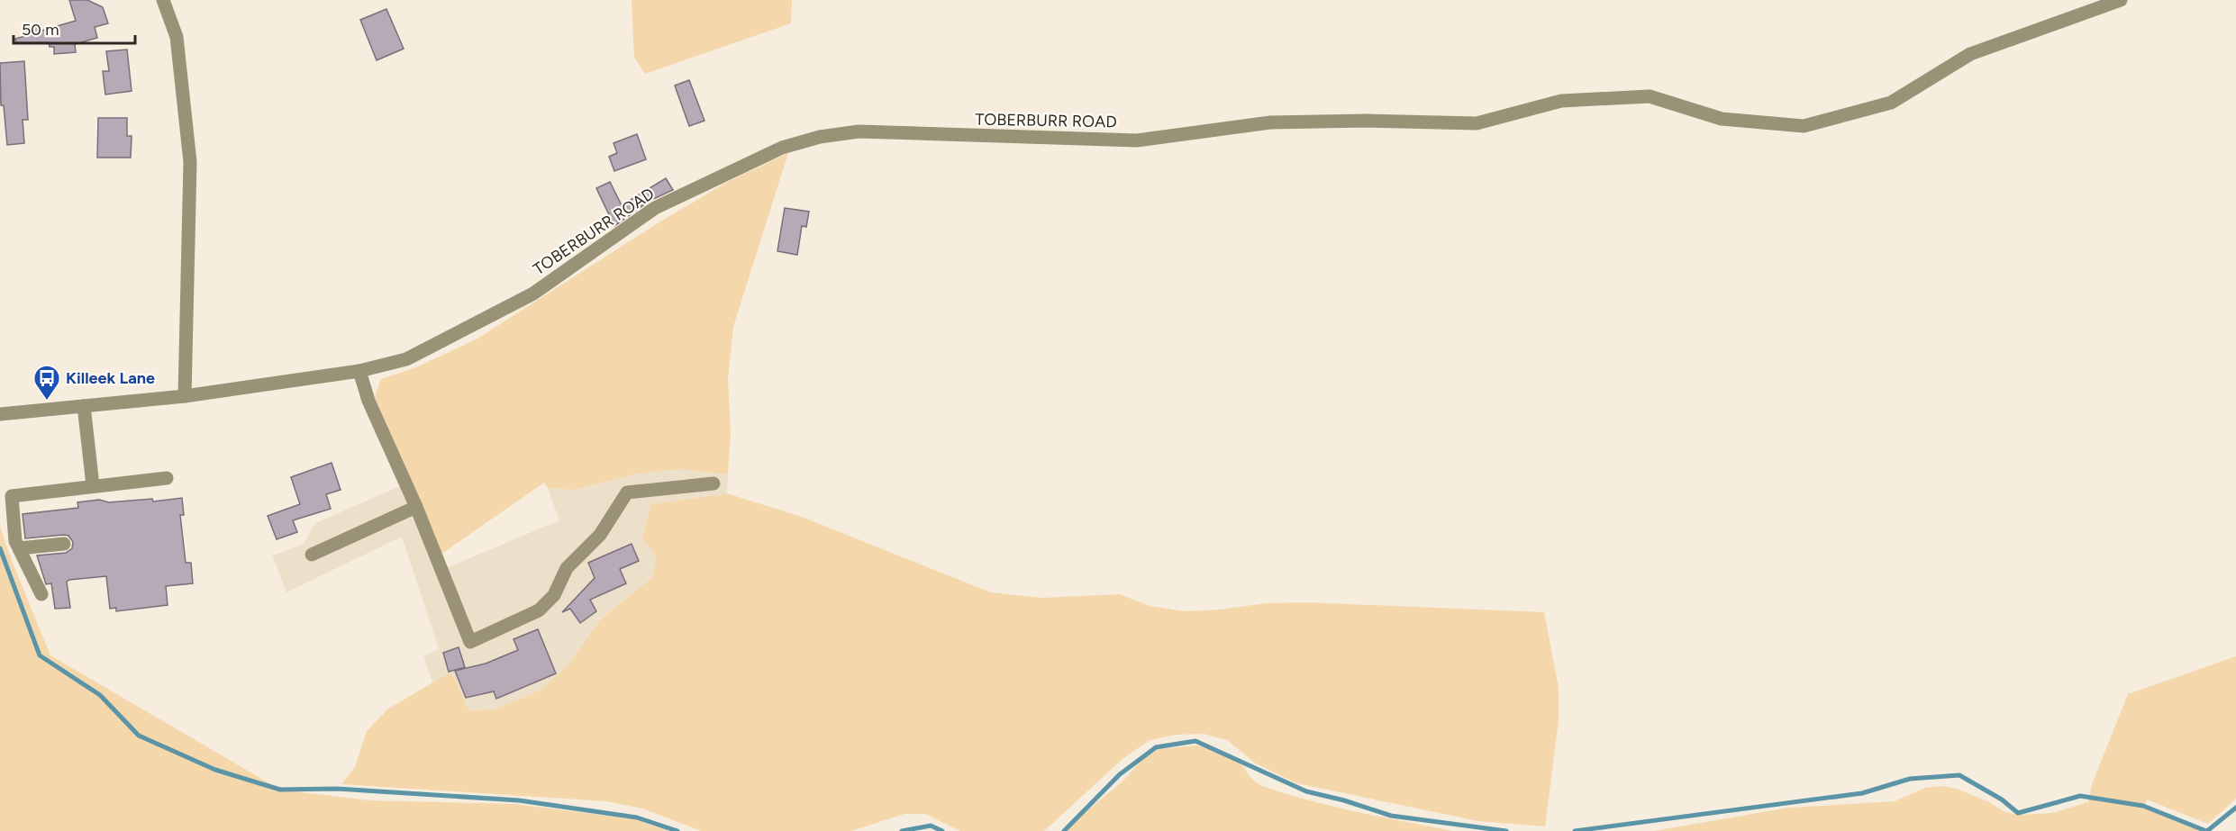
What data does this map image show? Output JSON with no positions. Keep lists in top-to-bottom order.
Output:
{
  "streets": {
    "street": ["TOBERBURR ROAD"]
  },
  "places": {
    "bus stop": ["Killeek Lane"]
  },
  "scale_bar": "50 m"
}
